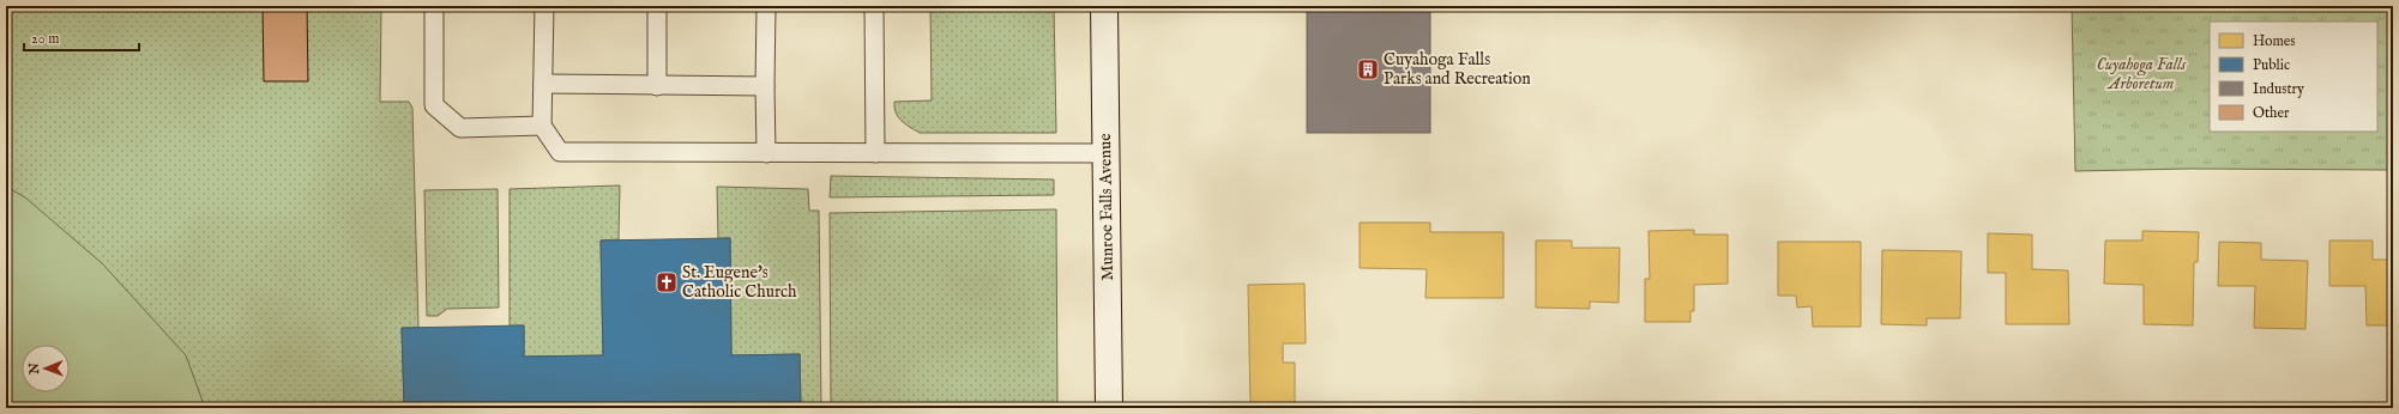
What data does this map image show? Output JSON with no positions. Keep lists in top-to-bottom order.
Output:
{
  "streets": {
    "street": ["Munroe Falls Avenue"]
  },
  "parks": ["Cuyahoga Falls Arboretum"],
  "places": {
    "building": ["Cuyahoga Falls Parks and Recreation"],
    "church": ["St. Eugene's Catholic Church"]
  },
  "legend": [
    "Homes",
    "Public",
    "Industry",
    "Other"
  ],
  "scale_bar": "20 m",
  "north": "left"
}
